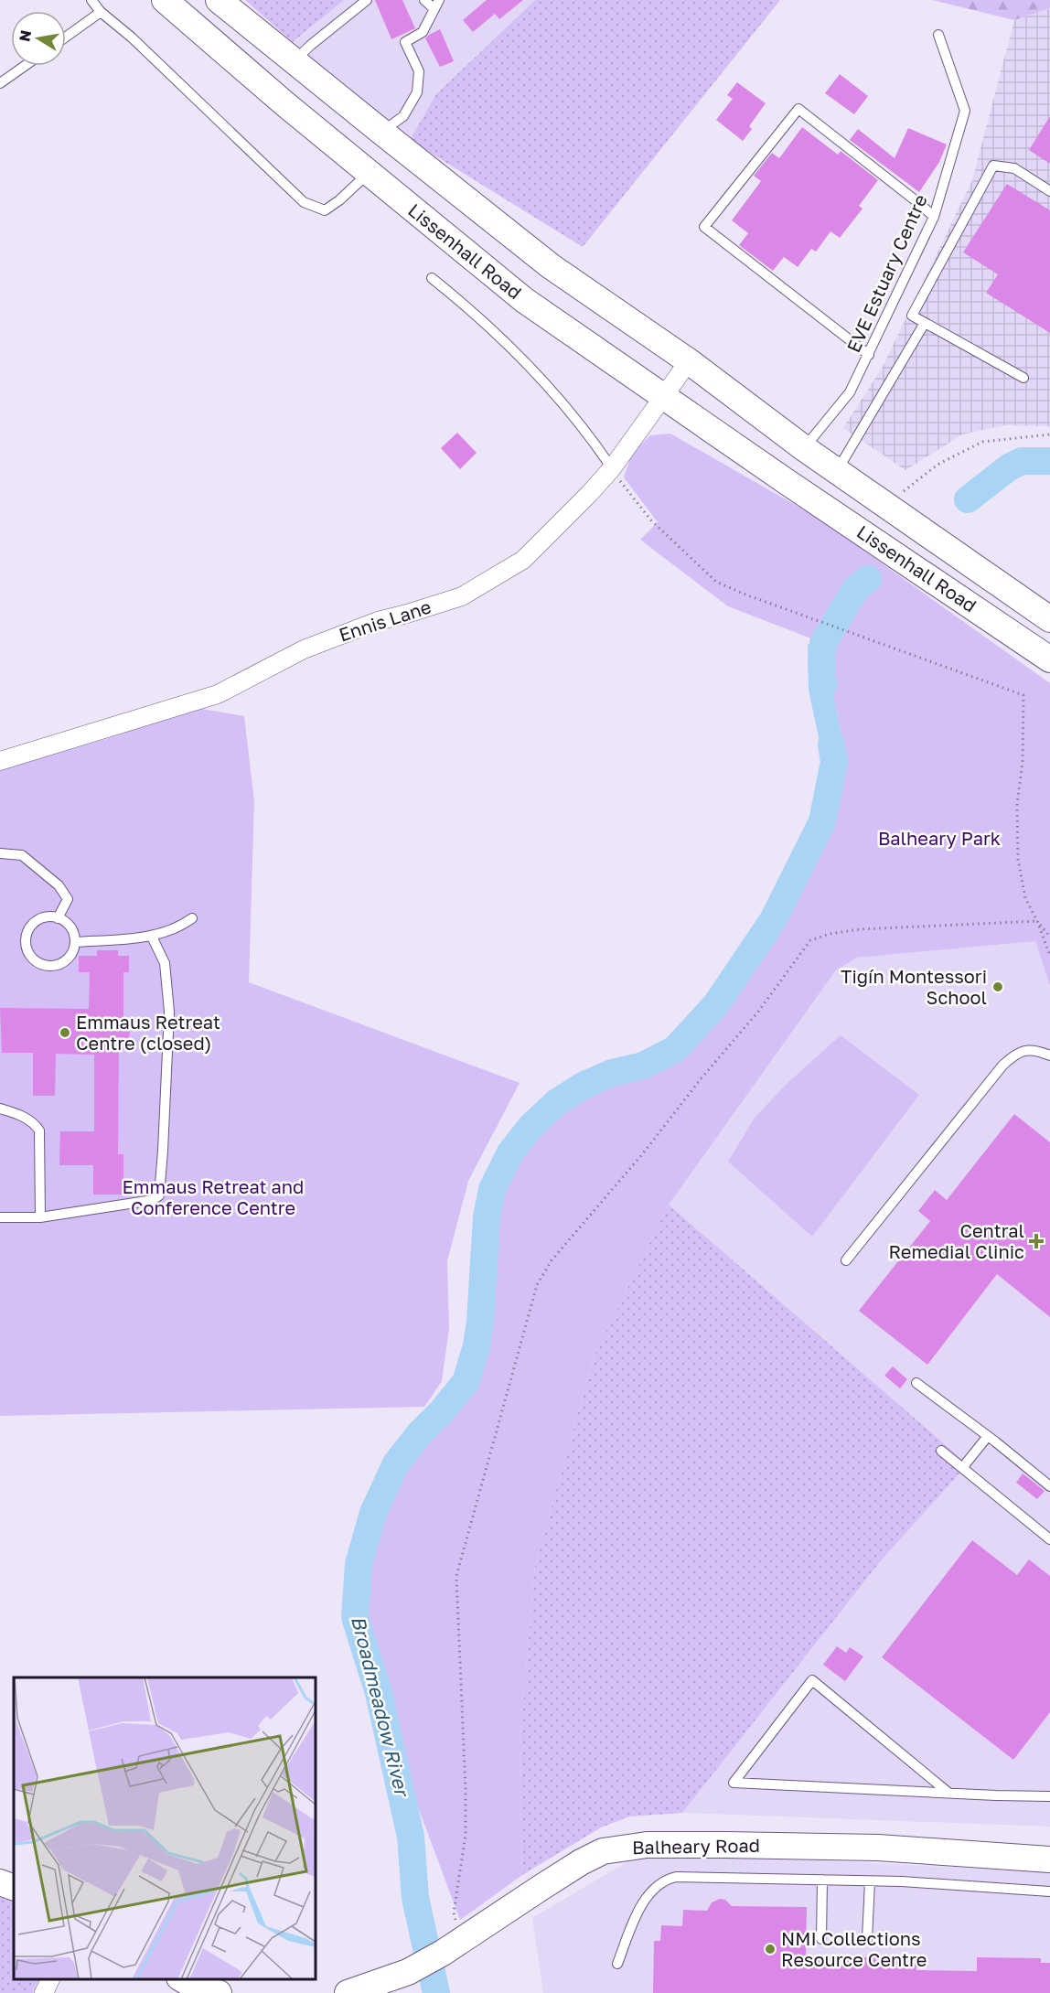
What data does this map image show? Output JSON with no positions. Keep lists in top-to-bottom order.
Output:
{
  "streets": {
    "main road": ["Lissenhall Road", "Balheary Road"],
    "street": ["Ennis Lane"],
    "lane": ["EVE Estuary Centre"]
  },
  "crossings": [
    ["Lissenhall Road", "EVE Estuary Centre"],
    ["Lissenhall Road", "Ennis Lane"]
  ],
  "water": ["Broadmeadow River"],
  "parks": ["Balheary Park", "Emmaus Retreat and Conference Centre"],
  "places": {
    "other": ["Tigín Montessori School", "Emmaus Retreat Centre (closed)", "NMI Collections Resource Centre"],
    "health": ["Central Remedial Clinic"]
  },
  "north": "left"
}
